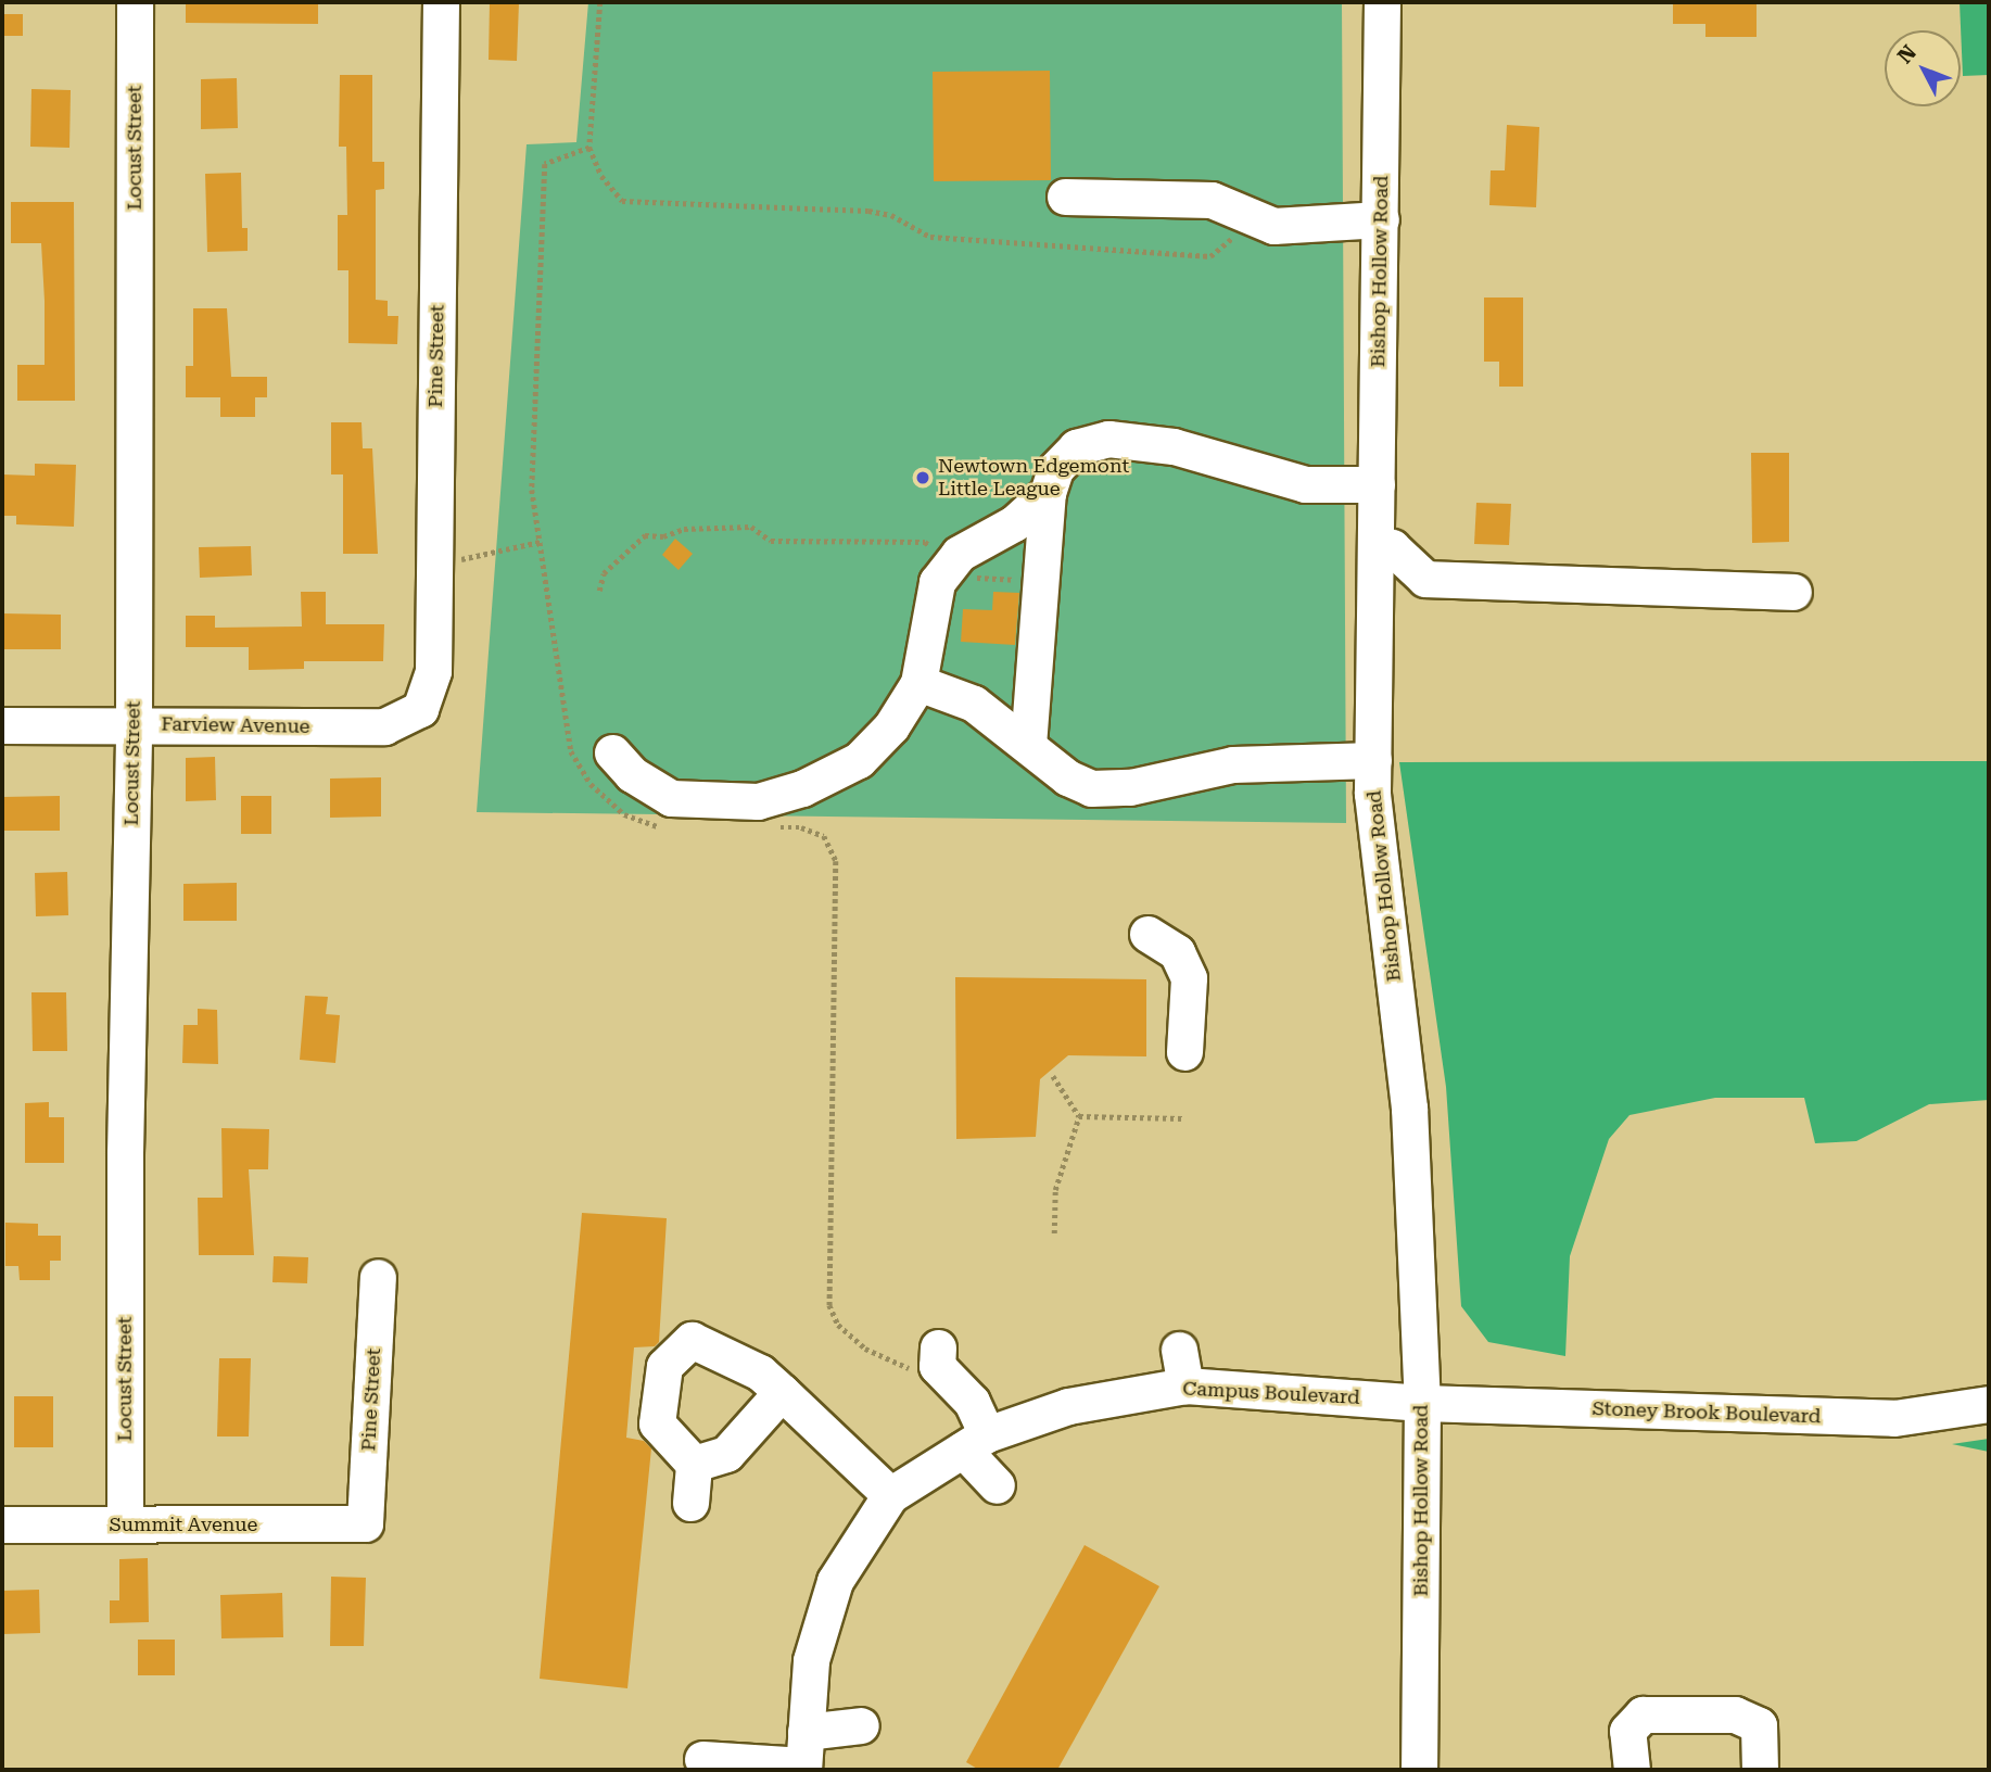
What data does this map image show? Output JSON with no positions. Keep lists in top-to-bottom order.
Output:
{
  "streets": {
    "street": [
      "Locust Street",
      "Bishop Hollow Road",
      "Pine Street",
      "Farview Avenue",
      "Campus Boulevard",
      "Stoney Brook Boulevard",
      "Summit Avenue"
    ]
  },
  "crossings": [
    ["Locust Street", "Farview Avenue"],
    ["Locust Street", "Summit Avenue"],
    ["Bishop Hollow Road", "Campus Boulevard"],
    ["Bishop Hollow Road", "Stoney Brook Boulevard"],
    ["Pine Street", "Farview Avenue"],
    ["Pine Street", "Summit Avenue"],
    ["Campus Boulevard", "Stoney Brook Boulevard"]
  ],
  "places": ["Newtown Edgemont Little League"],
  "north": "top left"
}
